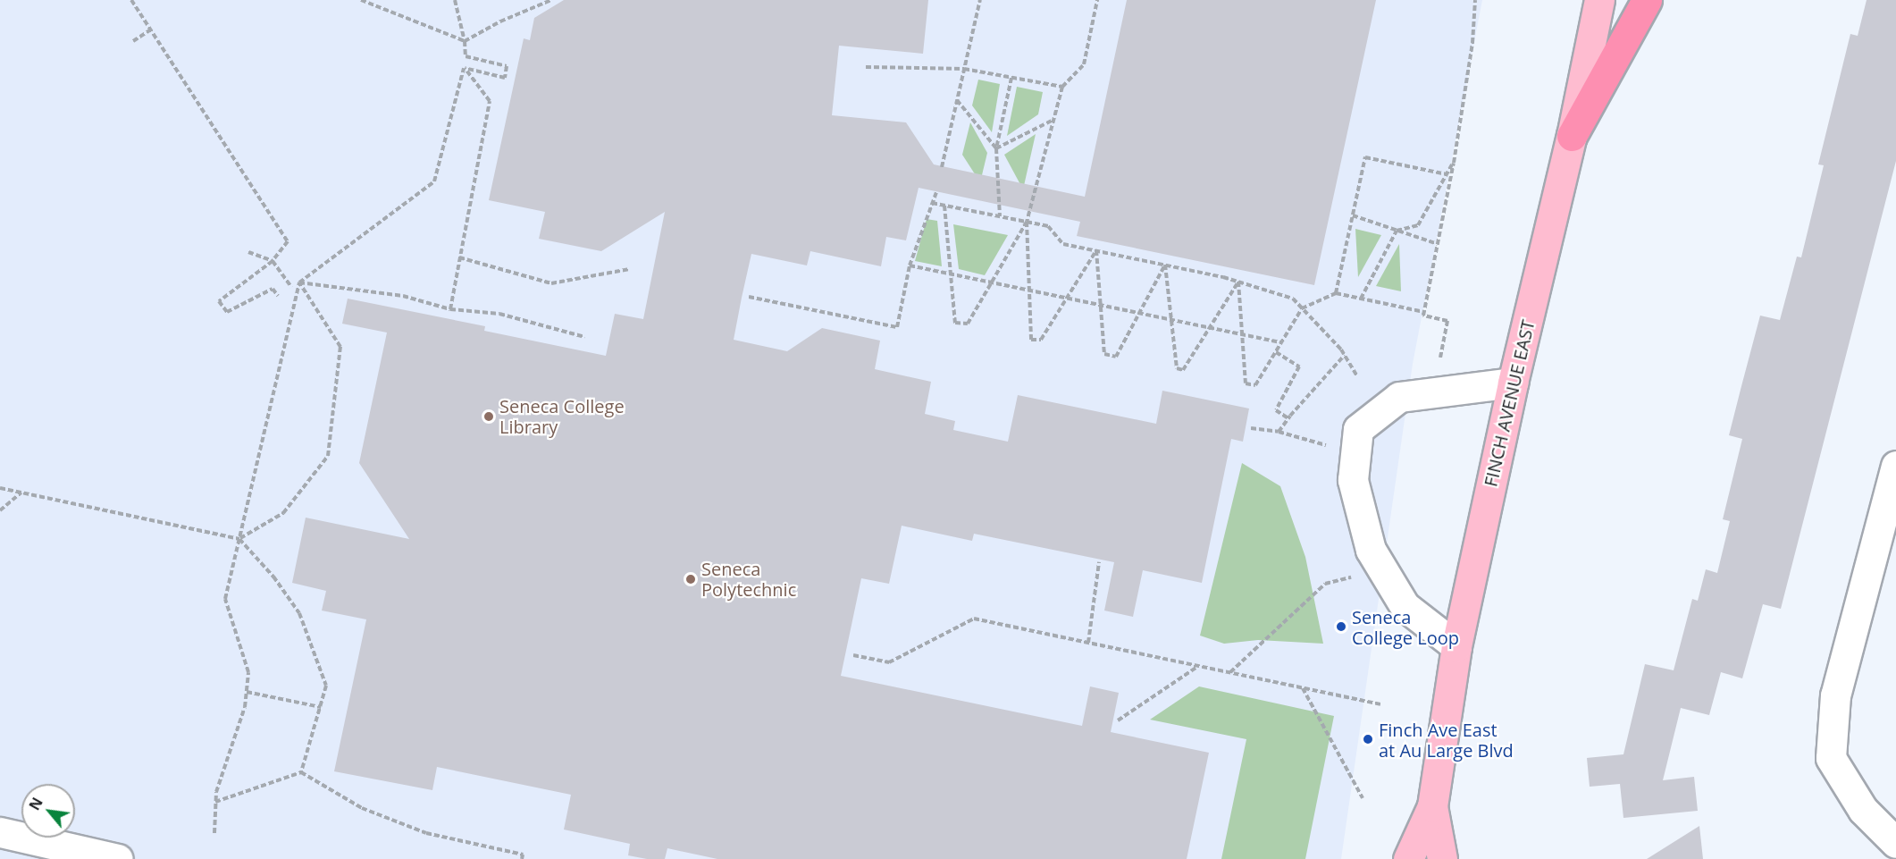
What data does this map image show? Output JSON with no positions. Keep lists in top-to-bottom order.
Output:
{
  "streets": {
    "main road": ["FINCH AVENUE EAST"]
  },
  "places": [
    "Seneca College Library",
    "Seneca Polytechnic",
    "Seneca College Loop",
    "Finch Ave East at Au Large Blvd"
  ],
  "north": "top left"
}
